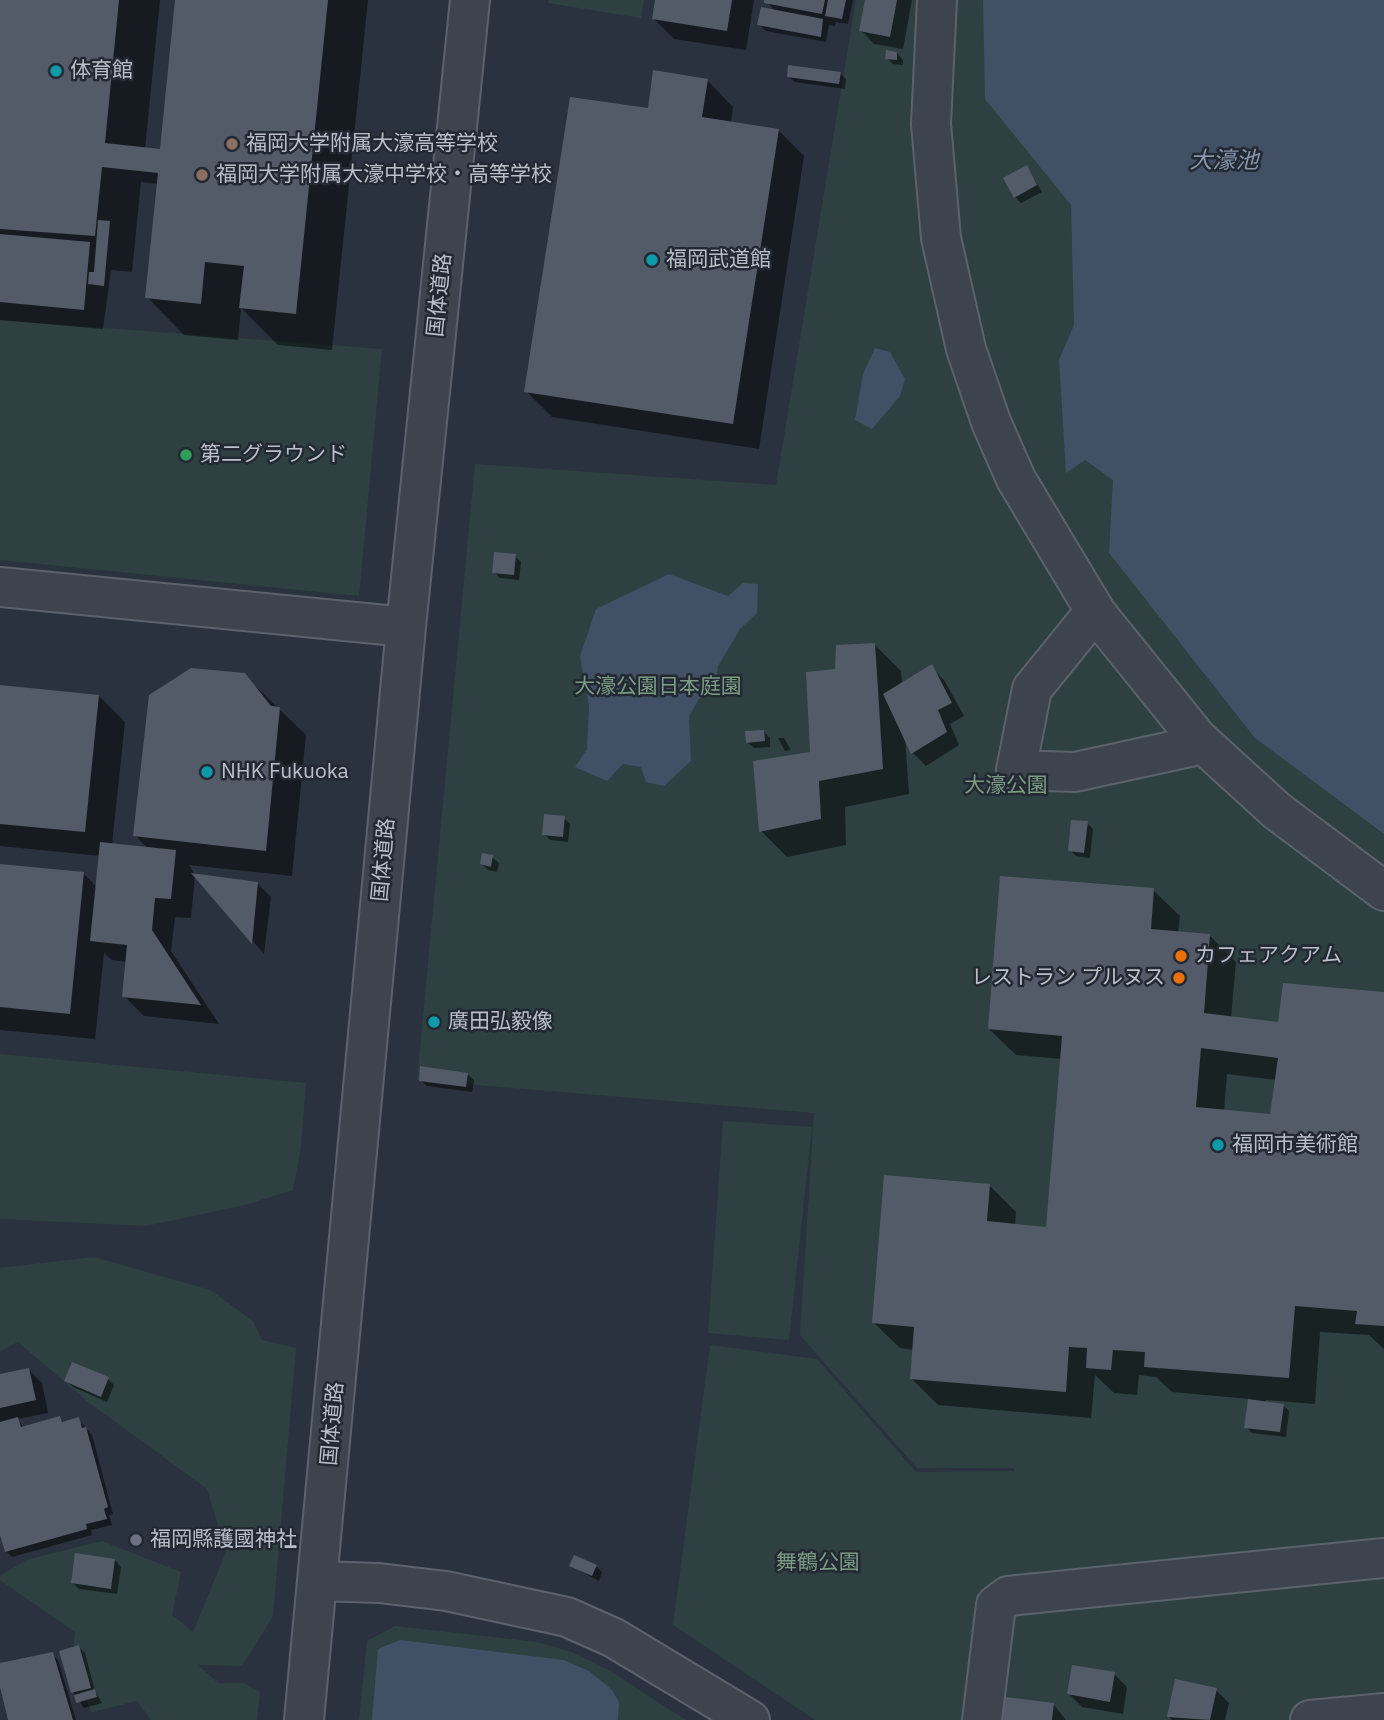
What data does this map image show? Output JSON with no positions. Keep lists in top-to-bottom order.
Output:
{
  "streets": {
    "street": ["国体道路"]
  },
  "water": ["大濠池"],
  "parks": ["大濠公園日本庭園", "大濠公園", "舞鶴公園"],
  "places": [
    "体育館",
    "福岡大学附属大濠高等学校",
    "福岡大学附属大濠中学校・高等学校",
    "福岡武道館",
    "第二グラウンド",
    "NHK Fukuoka",
    "カフェアクアム",
    "レストラン プルヌス",
    "廣田弘毅像",
    "福岡市美術館",
    "福岡縣護國神社"
  ]
}
